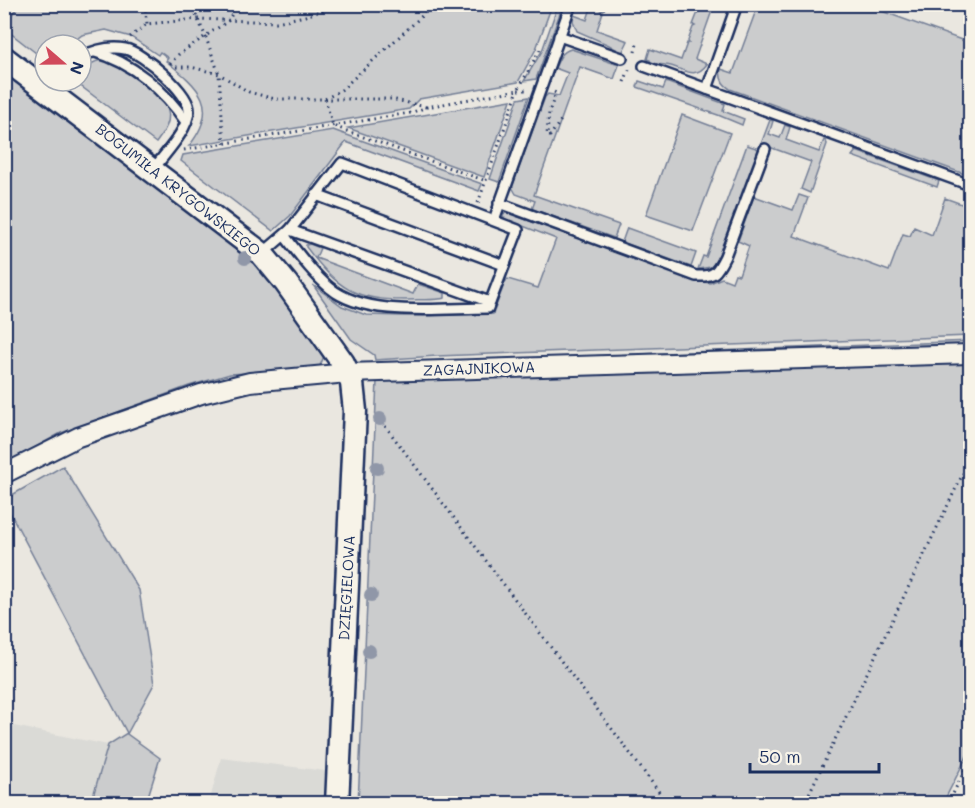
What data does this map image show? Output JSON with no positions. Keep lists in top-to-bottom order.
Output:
{
  "streets": {
    "street": ["BOGUMIŁA KRYGOWSKIEGO", "ZAGAJNIKOWA", "DZIĘGIELOWA"]
  },
  "crossings": [
    ["BOGUMIŁA KRYGOWSKIEGO", "ZAGAJNIKOWA"],
    ["BOGUMIŁA KRYGOWSKIEGO", "DZIĘGIELOWA"],
    ["ZAGAJNIKOWA", "DZIĘGIELOWA"]
  ],
  "scale_bar": "50 m",
  "north": "right"
}
